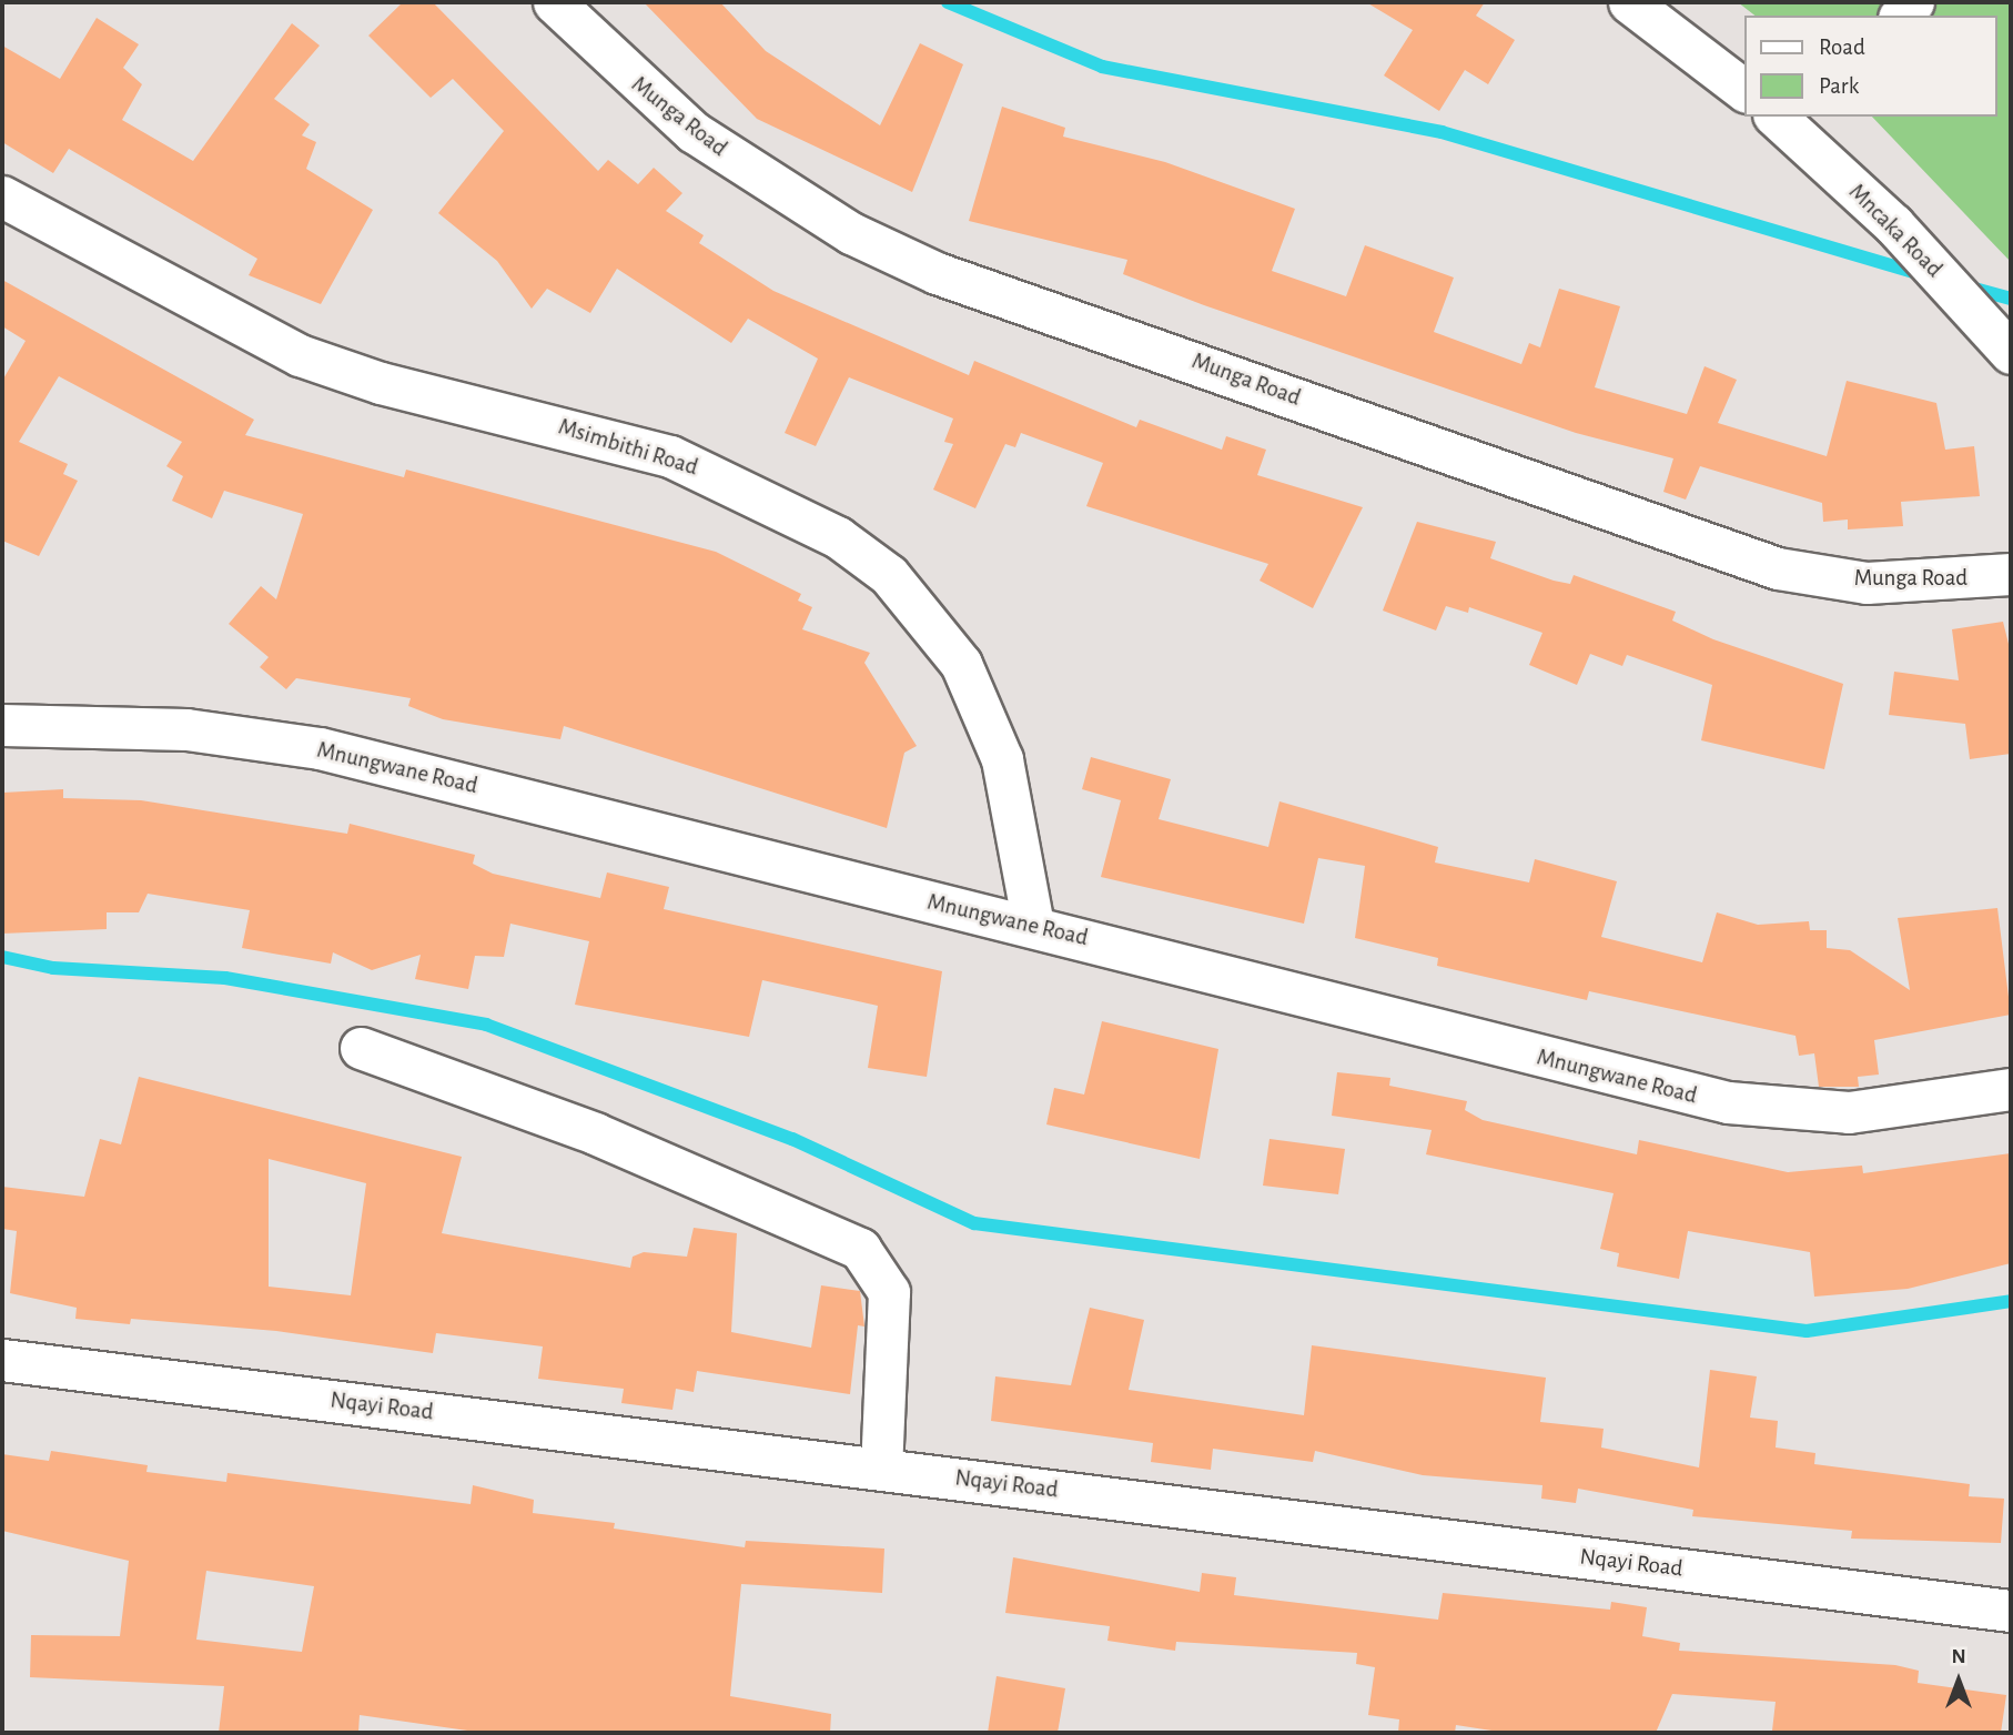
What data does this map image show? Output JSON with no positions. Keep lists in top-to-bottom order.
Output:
{
  "streets": {
    "street": [
      "Munga Road",
      "Mncaka Road",
      "Msimbithi Road",
      "Mnungwane Road",
      "Nqayi Road"
    ]
  },
  "crossings": [
    ["Msimbithi Road", "Mnungwane Road"]
  ],
  "legend": ["Road", "Park"],
  "north": "top"
}
